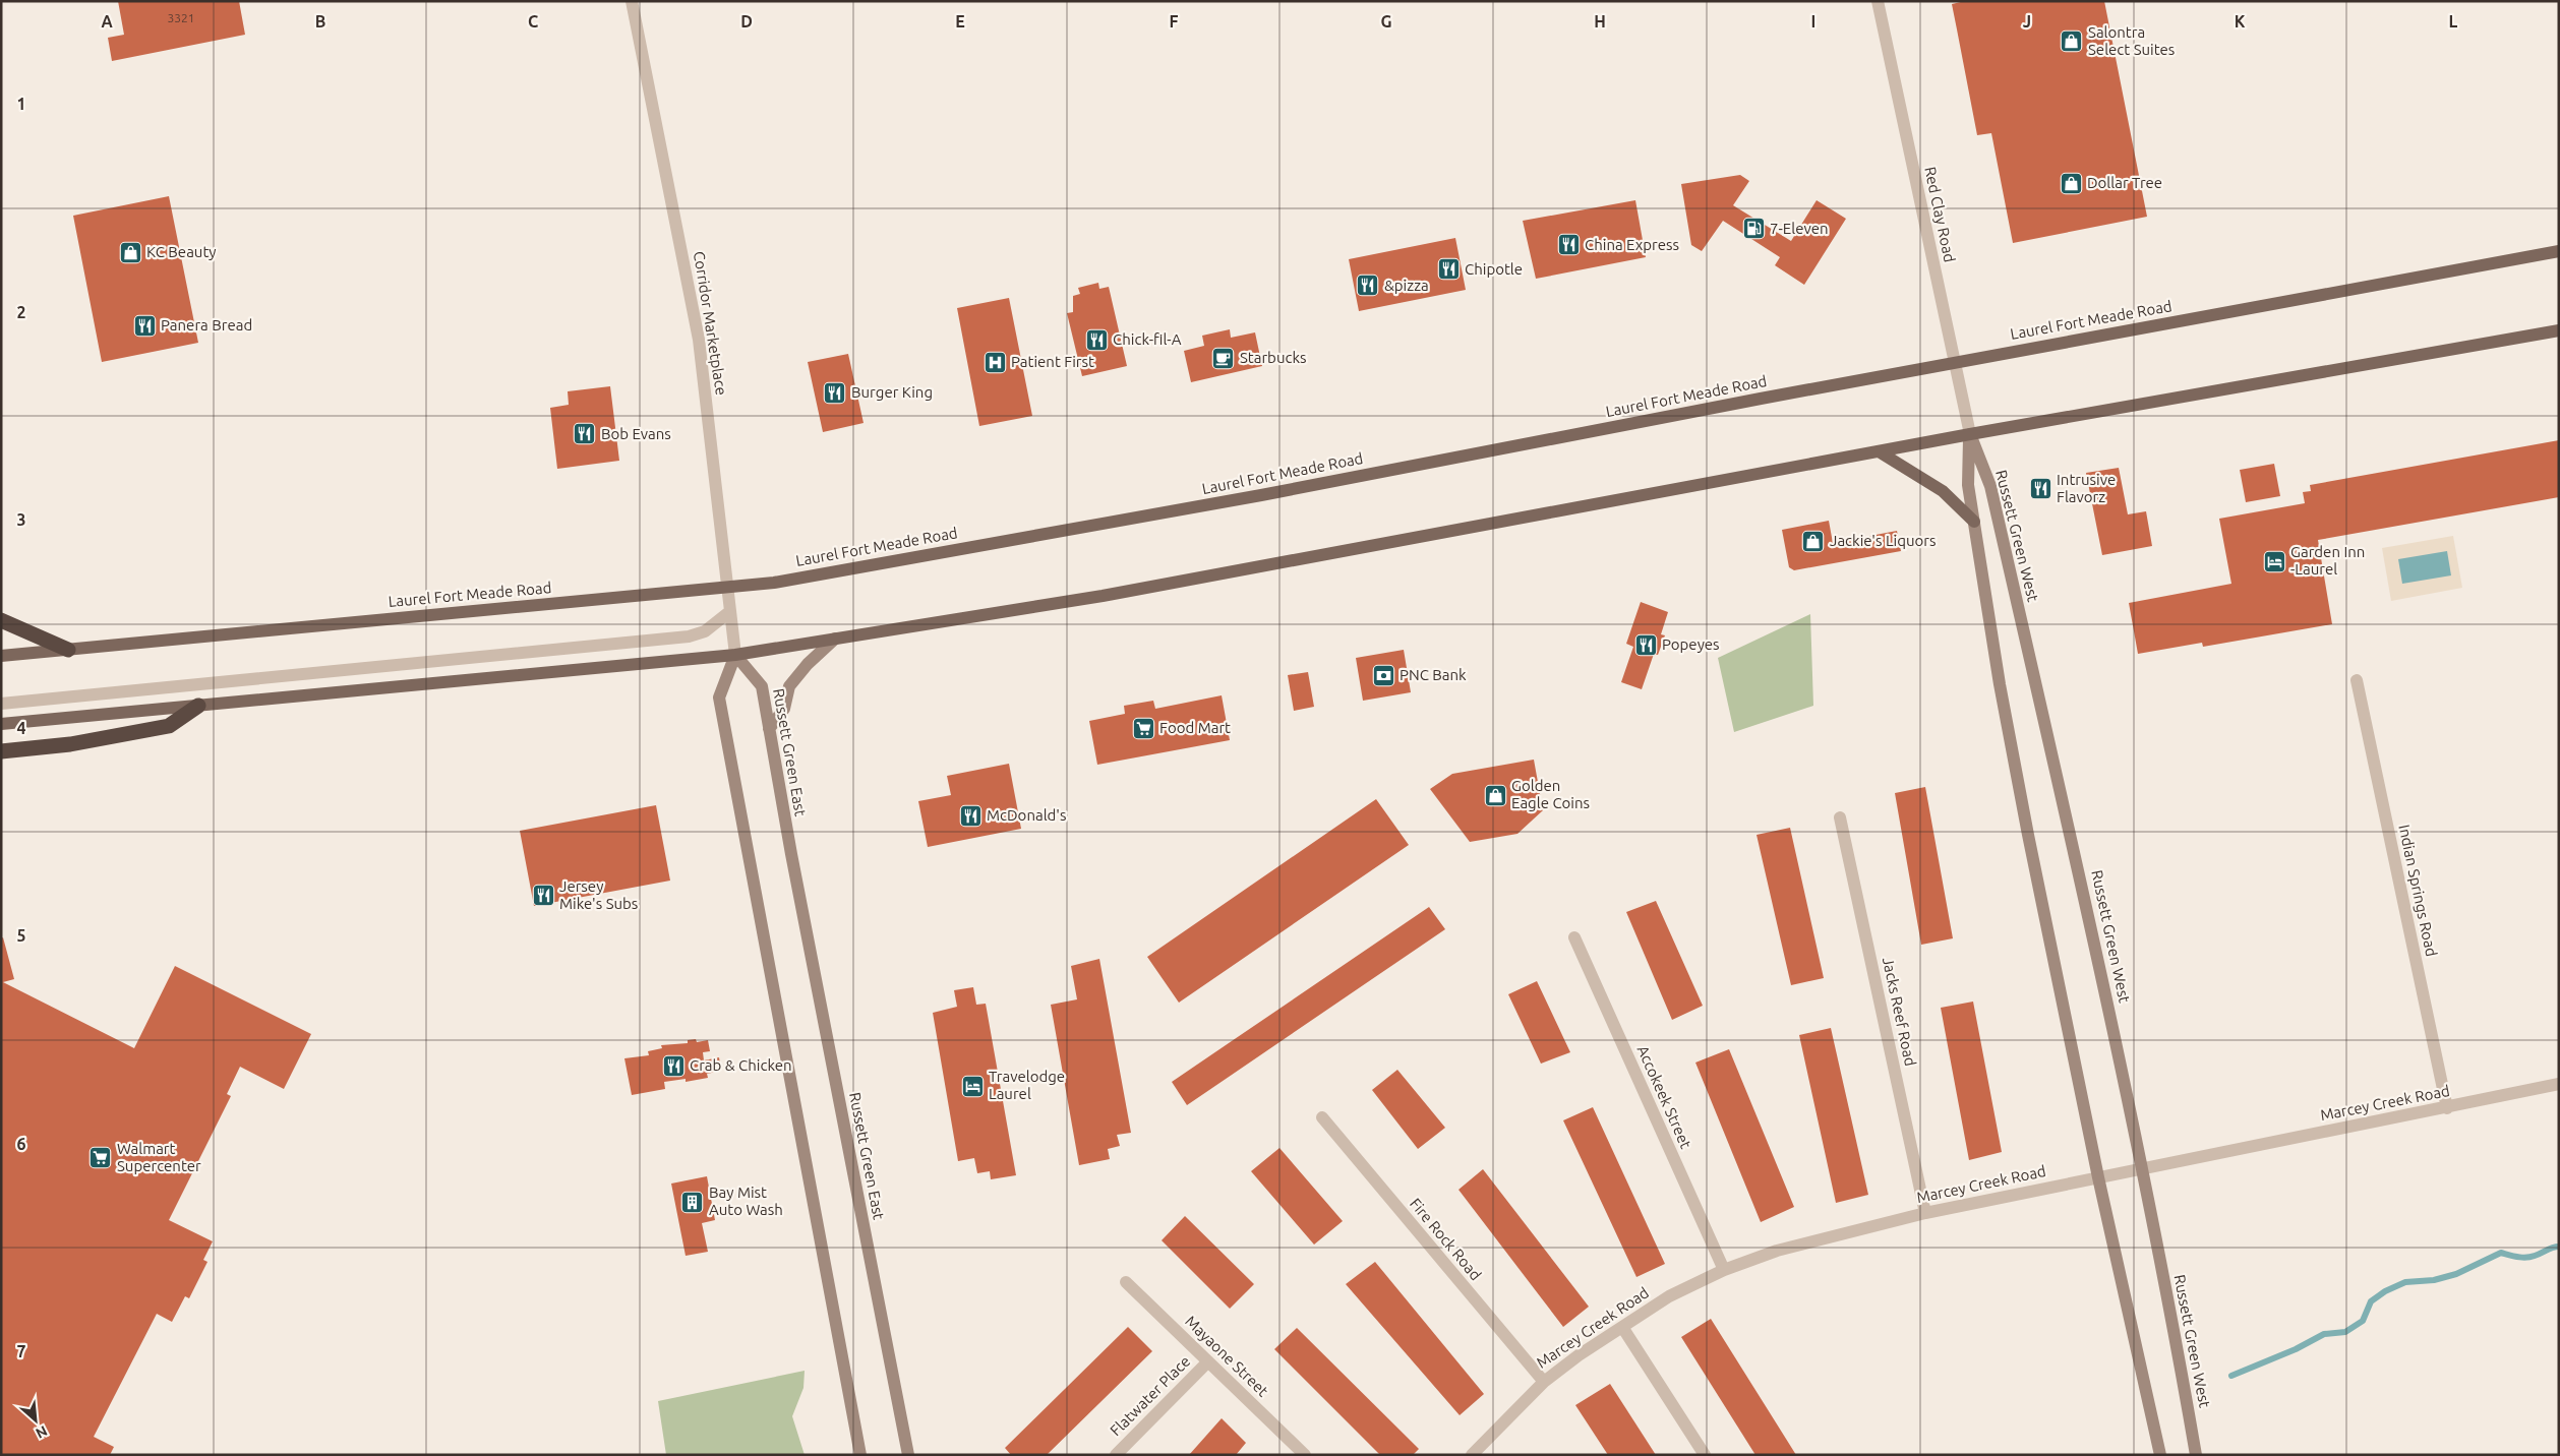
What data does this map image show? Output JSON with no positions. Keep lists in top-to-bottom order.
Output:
{
  "streets": {
    "main road": ["Laurel Fort Meade Road"],
    "street": [
      "Red Clay Road",
      "Corridor Marketplace",
      "Russett Green West",
      "Russett Green East",
      "Indian Springs Road",
      "Jacks Reef Road",
      "Accokeek Street",
      "Marcey Creek Road",
      "Fire Rock Road",
      "Mayaone Street",
      "Flatwater Place"
    ]
  },
  "crossings": [
    ["Red Clay Road", "Laurel Fort Meade Road"],
    ["Red Clay Road", "Russett Green West"],
    ["Laurel Fort Meade Road", "Corridor Marketplace"],
    ["Corridor Marketplace", "Russett Green East"],
    ["Russett Green West", "Marcey Creek Road"],
    ["Indian Springs Road", "Marcey Creek Road"],
    ["Jacks Reef Road", "Marcey Creek Road"],
    ["Accokeek Street", "Marcey Creek Road"],
    ["Marcey Creek Road", "Fire Rock Road"],
    ["Mayaone Street", "Flatwater Place"]
  ],
  "places": {
    "shop": [
      "Salontra Select Suites",
      "Dollar Tree",
      "KC Beauty",
      "Jackie's Liquors",
      "Golden Eagle Coins"
    ],
    "fuel station": ["7-Eleven"],
    "restaurant": [
      "China Express",
      "Chipotle",
      "&pizza",
      "Panera Bread",
      "Chick-fil-A",
      "Burger King",
      "Bob Evans",
      "Intrusive Flavorz",
      "Popeyes",
      "McDonald's",
      "Jersey Mike's Subs",
      "Crab & Chicken"
    ],
    "cafe": ["Starbucks"],
    "hospital": ["Patient First"],
    "hotel": ["Garden Inn -Laurel", "Travelodge Laurel"],
    "bank": ["PNC Bank"],
    "supermarket": ["Food Mart", "Walmart Supercenter"],
    "building": ["Bay Mist Auto Wash"]
  },
  "house_numbers": ["3321"],
  "north": "bottom right",
  "grid": {
    "columns": [
      "A",
      "B",
      "C",
      "D",
      "E",
      "F",
      "G",
      "H",
      "I",
      "J",
      "K",
      "L"
    ],
    "rows": [
      "1",
      "2",
      "3",
      "4",
      "5",
      "6",
      "7"
    ]
  }
}
